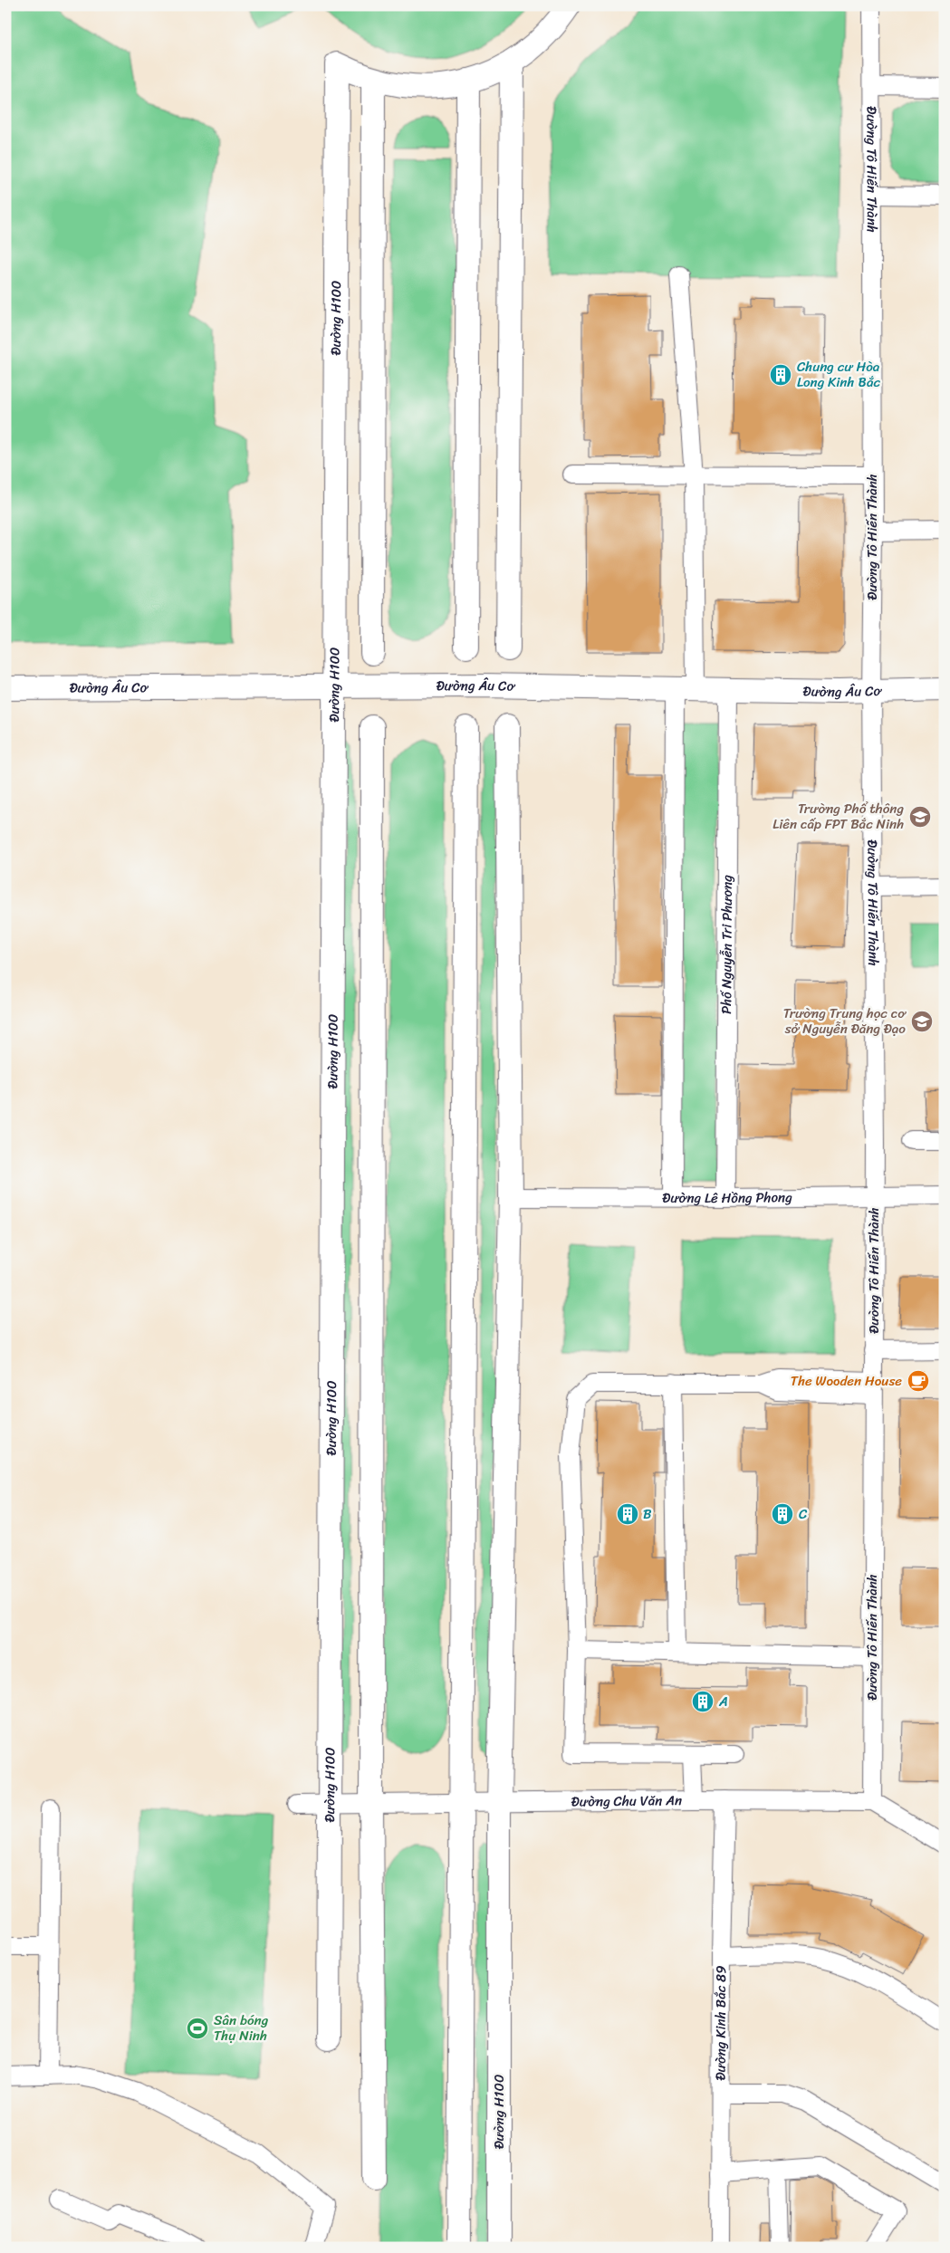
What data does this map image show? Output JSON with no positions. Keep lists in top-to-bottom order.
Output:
{
  "streets": {
    "main road": ["Đường H100", "Đường Âu Cơ"],
    "street": [
      "Đường Tô Hiến Thành",
      "Phố Nguyễn Tri Phương",
      "Đường Lê Hồng Phong",
      "Đường Chu Văn An",
      "Đường Kinh Bắc 89"
    ]
  },
  "crossings": [
    ["Đường Tô Hiến Thành", "Đường Âu Cơ"],
    ["Đường Tô Hiến Thành", "Đường Lê Hồng Phong"],
    ["Đường Tô Hiến Thành", "Đường Chu Văn An"],
    ["Đường H100", "Đường Âu Cơ"],
    ["Đường H100", "Đường Lê Hồng Phong"],
    ["Đường H100", "Đường Chu Văn An"],
    ["Đường Âu Cơ", "Phố Nguyễn Tri Phương"],
    ["Phố Nguyễn Tri Phương", "Đường Lê Hồng Phong"],
    ["Đường Chu Văn An", "Đường Kinh Bắc 89"]
  ],
  "places": {
    "building": [
      "Chung cư Hòa Long Kinh Bắc",
      "B",
      "C",
      "A"
    ],
    "school or university": ["Trường Phổ thông Liên cấp FPT Bắc Ninh", "Trường Trung học cơ sở Nguyễn Đăng Đạo"],
    "cafe": ["The Wooden House"],
    "sports": ["Sân bóng Thụ Ninh"]
  }
}
